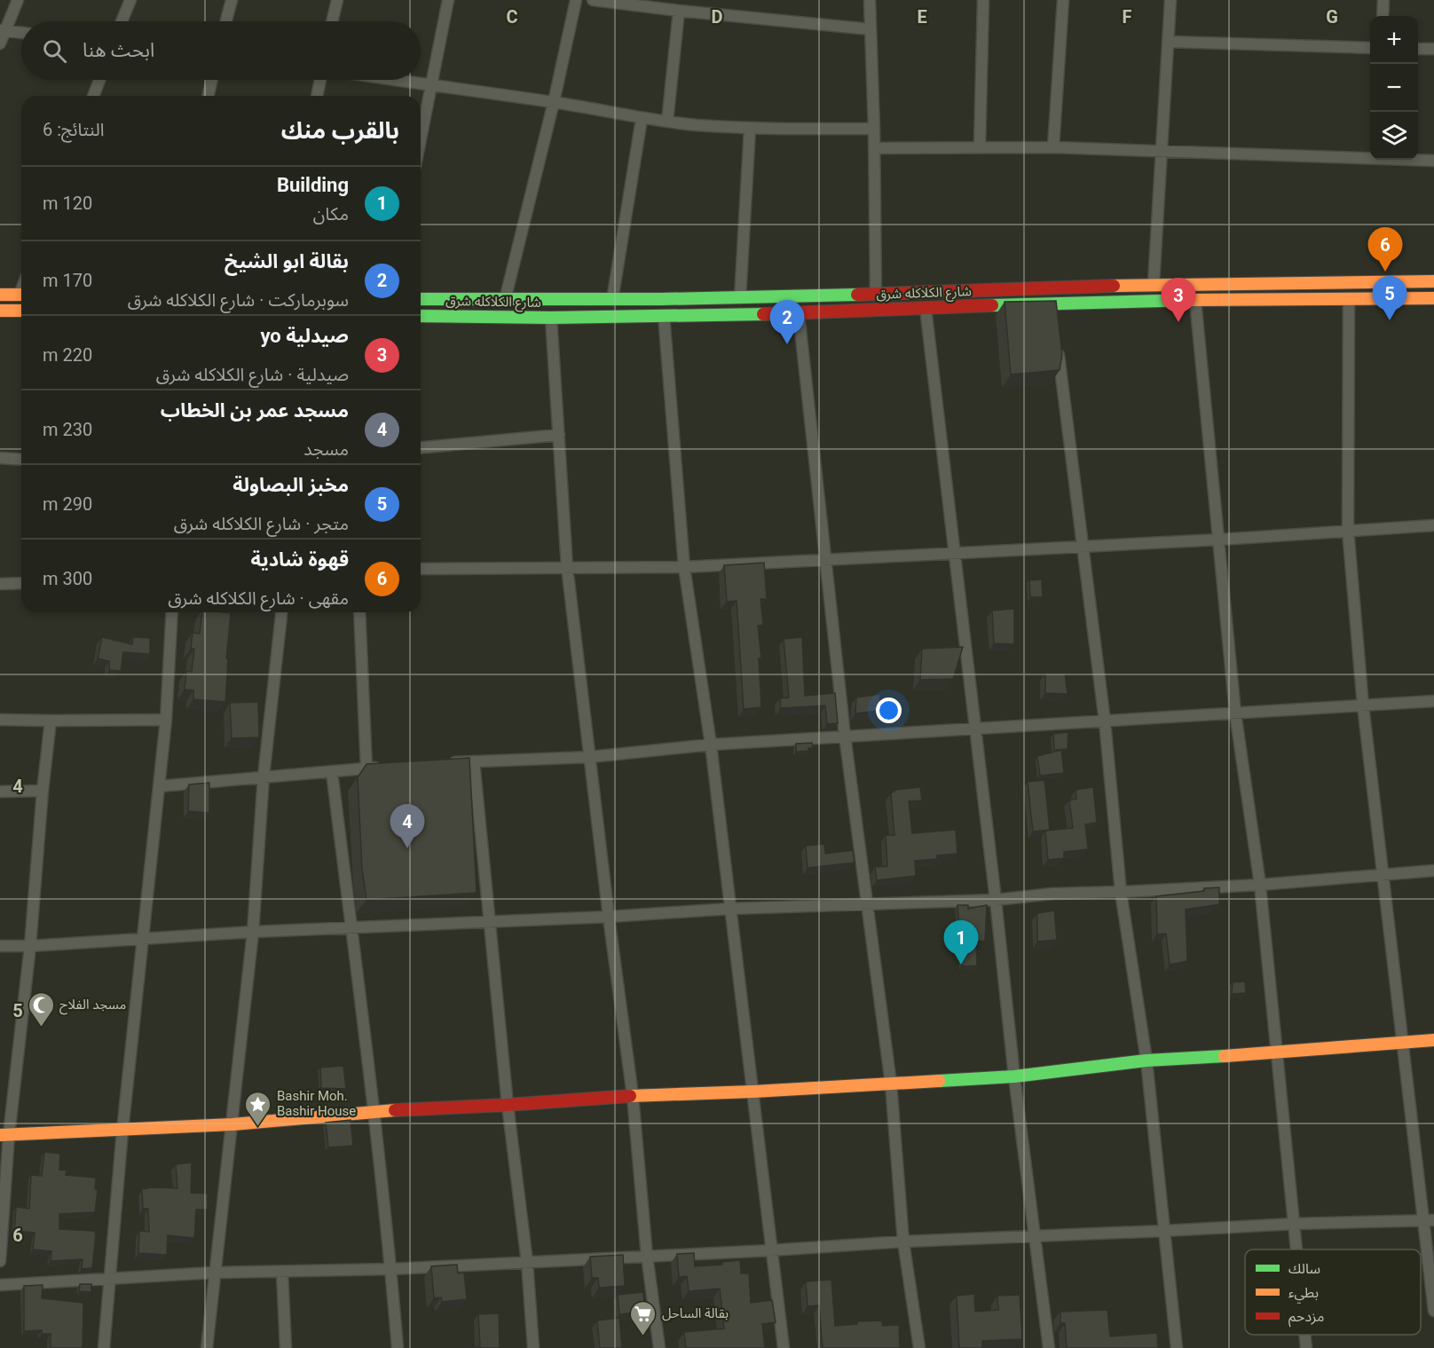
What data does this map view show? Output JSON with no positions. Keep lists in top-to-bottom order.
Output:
{
  "streets": {
    "street": ["شارع الكلاكله شرق"]
  },
  "places": {
    "mosque": ["مسجد الفلاح"],
    "place": ["Bashir Moh. Bashir House"],
    "supermarket": ["بقالة الساحل"]
  },
  "legend": ["سالك", "بطيء", "مزدحم"],
  "page": {
    "map_buttons": ["+", "−"],
    "search": "ابحث هنا",
    "heading": ["بالقرب منك", "النتائج: 6"],
    "list": [
      {
        "mark": "1",
        "name": "Building",
        "note": "مكان",
        "value": "120 m"
      },
      {
        "mark": "2",
        "name": "بقالة ابو الشيخ",
        "note": "سوبرماركت · شارع الكلاكله شرق",
        "value": "170 m"
      },
      {
        "mark": "3",
        "name": "صيدلية yo",
        "note": "صيدلية · شارع الكلاكله شرق",
        "value": "220 m"
      },
      {
        "mark": "4",
        "name": "مسجد عمر بن الخطاب",
        "note": "مسجد",
        "value": "230 m"
      },
      {
        "mark": "5",
        "name": "مخبز البصاولة",
        "note": "متجر · شارع الكلاكله شرق",
        "value": "290 m"
      },
      {
        "mark": "6",
        "name": "قهوة شادية",
        "note": "مقهى · شارع الكلاكله شرق",
        "value": "300 m"
      }
    ],
    "pins": [
      "6",
      "5",
      "3",
      "2",
      "4",
      "1"
    ]
  },
  "grid": {
    "columns": [
      "C",
      "D",
      "E",
      "F",
      "G"
    ],
    "rows": ["4", "5", "6"]
  }
}
